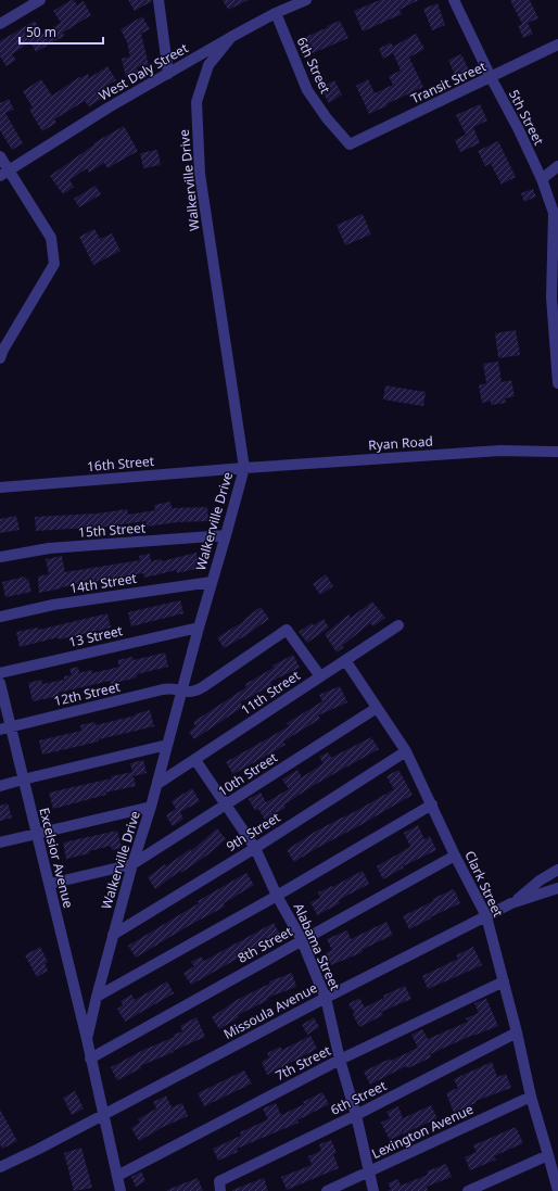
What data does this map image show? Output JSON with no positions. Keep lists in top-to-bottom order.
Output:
{
  "streets": {
    "street": [
      "6th Street",
      "West Daly Street",
      "Transit Street",
      "5th Street",
      "Walkerville Drive",
      "Ryan Road",
      "16th Street",
      "15th Street",
      "14th Street",
      "13 Street",
      "11th Street",
      "12th Street",
      "10th Street",
      "9th Street",
      "Excelsior Avenue",
      "Clark Street",
      "8th Street",
      "Alabama Street",
      "Missoula Avenue",
      "7th Street",
      "Lexington Avenue"
    ]
  },
  "crossings": [
    ["6th Street", "West Daly Street"],
    ["6th Street", "Transit Street"],
    ["6th Street", "Clark Street"],
    ["6th Street", "Alabama Street"],
    ["West Daly Street", "Walkerville Drive"],
    ["Transit Street", "5th Street"],
    ["Walkerville Drive", "Ryan Road"],
    ["Walkerville Drive", "16th Street"],
    ["Walkerville Drive", "15th Street"],
    ["Walkerville Drive", "14th Street"],
    ["Walkerville Drive", "13 Street"],
    ["Walkerville Drive", "11th Street"],
    ["Walkerville Drive", "12th Street"],
    ["Walkerville Drive", "10th Street"],
    ["Walkerville Drive", "9th Street"],
    ["Walkerville Drive", "Excelsior Avenue"],
    ["Ryan Road", "16th Street"],
    ["11th Street", "Clark Street"],
    ["11th Street", "Alabama Street"],
    ["12th Street", "Excelsior Avenue"],
    ["10th Street", "Excelsior Avenue"],
    ["10th Street", "Clark Street"],
    ["10th Street", "Alabama Street"],
    ["9th Street", "Clark Street"],
    ["9th Street", "Alabama Street"],
    ["Excelsior Avenue", "8th Street"],
    ["Excelsior Avenue", "Missoula Avenue"],
    ["Excelsior Avenue", "7th Street"],
    ["Clark Street", "8th Street"],
    ["Clark Street", "Missoula Avenue"],
    ["Clark Street", "7th Street"],
    ["Clark Street", "Lexington Avenue"],
    ["8th Street", "Alabama Street"],
    ["Alabama Street", "Missoula Avenue"],
    ["Alabama Street", "7th Street"],
    ["Alabama Street", "Lexington Avenue"]
  ],
  "scale_bar": "50 m"
}
